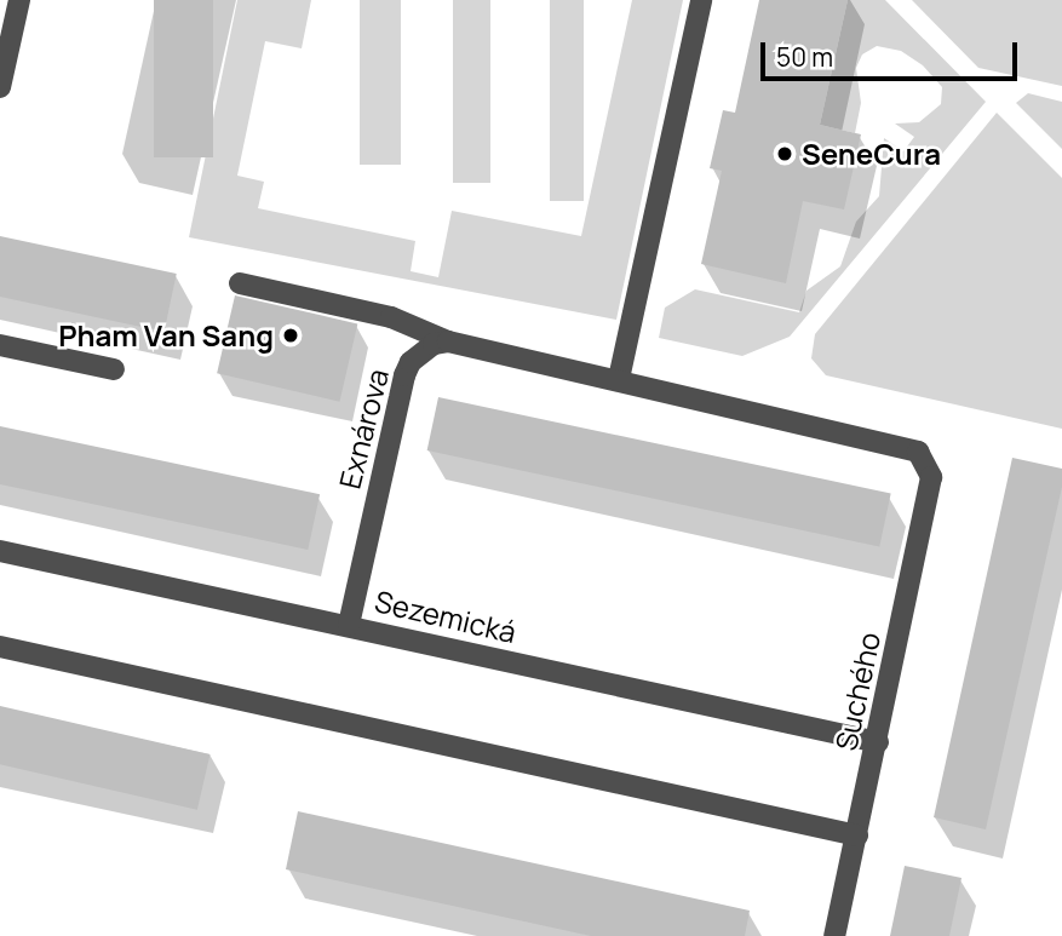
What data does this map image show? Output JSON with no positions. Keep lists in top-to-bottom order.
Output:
{
  "streets": {
    "street": ["Exnárova", "Sezemická", "Suchého"]
  },
  "crossings": [
    ["Exnárova", "Sezemická"],
    ["Sezemická", "Suchého"]
  ],
  "places": ["SeneCura", "Pham Van Sang"],
  "scale_bar": "50 m"
}
